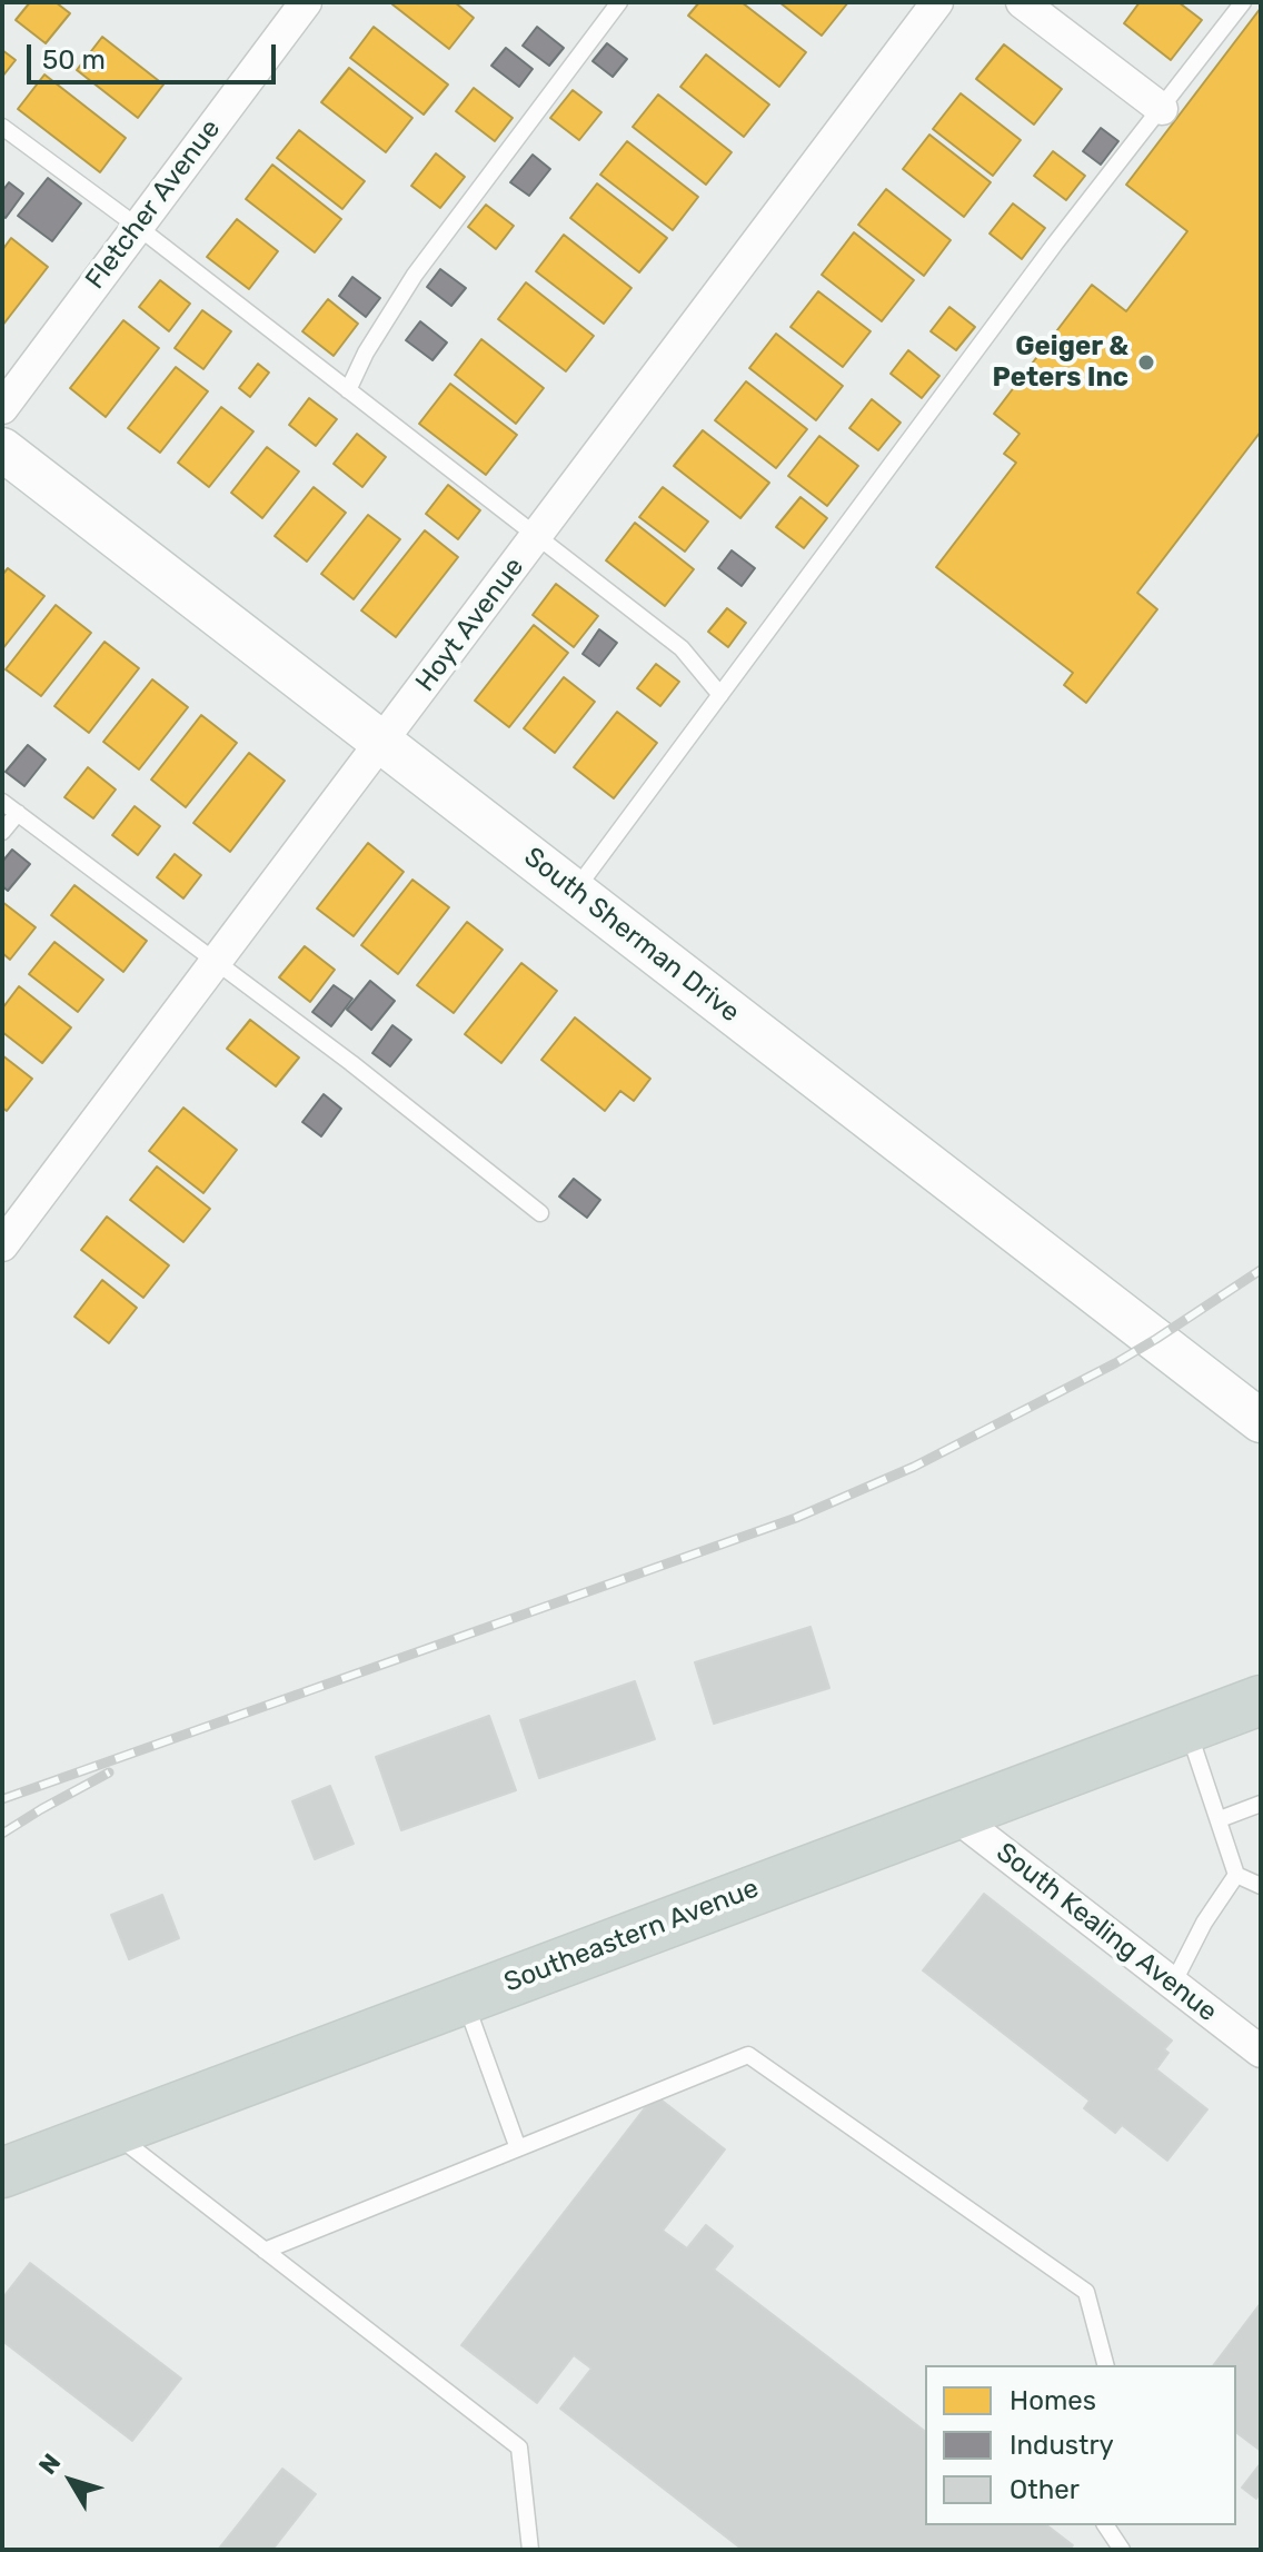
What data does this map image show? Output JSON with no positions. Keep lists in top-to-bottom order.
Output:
{
  "streets": {
    "main road": ["South Sherman Drive", "Southeastern Avenue"],
    "street": ["Fletcher Avenue", "Hoyt Avenue", "South Kealing Avenue"]
  },
  "crossings": [
    ["Hoyt Avenue", "South Sherman Drive"],
    ["South Kealing Avenue", "Southeastern Avenue"]
  ],
  "places": ["Geiger & Peters Inc"],
  "legend": ["Homes", "Industry", "Other"],
  "scale_bar": "50 m",
  "north": "top left"
}
